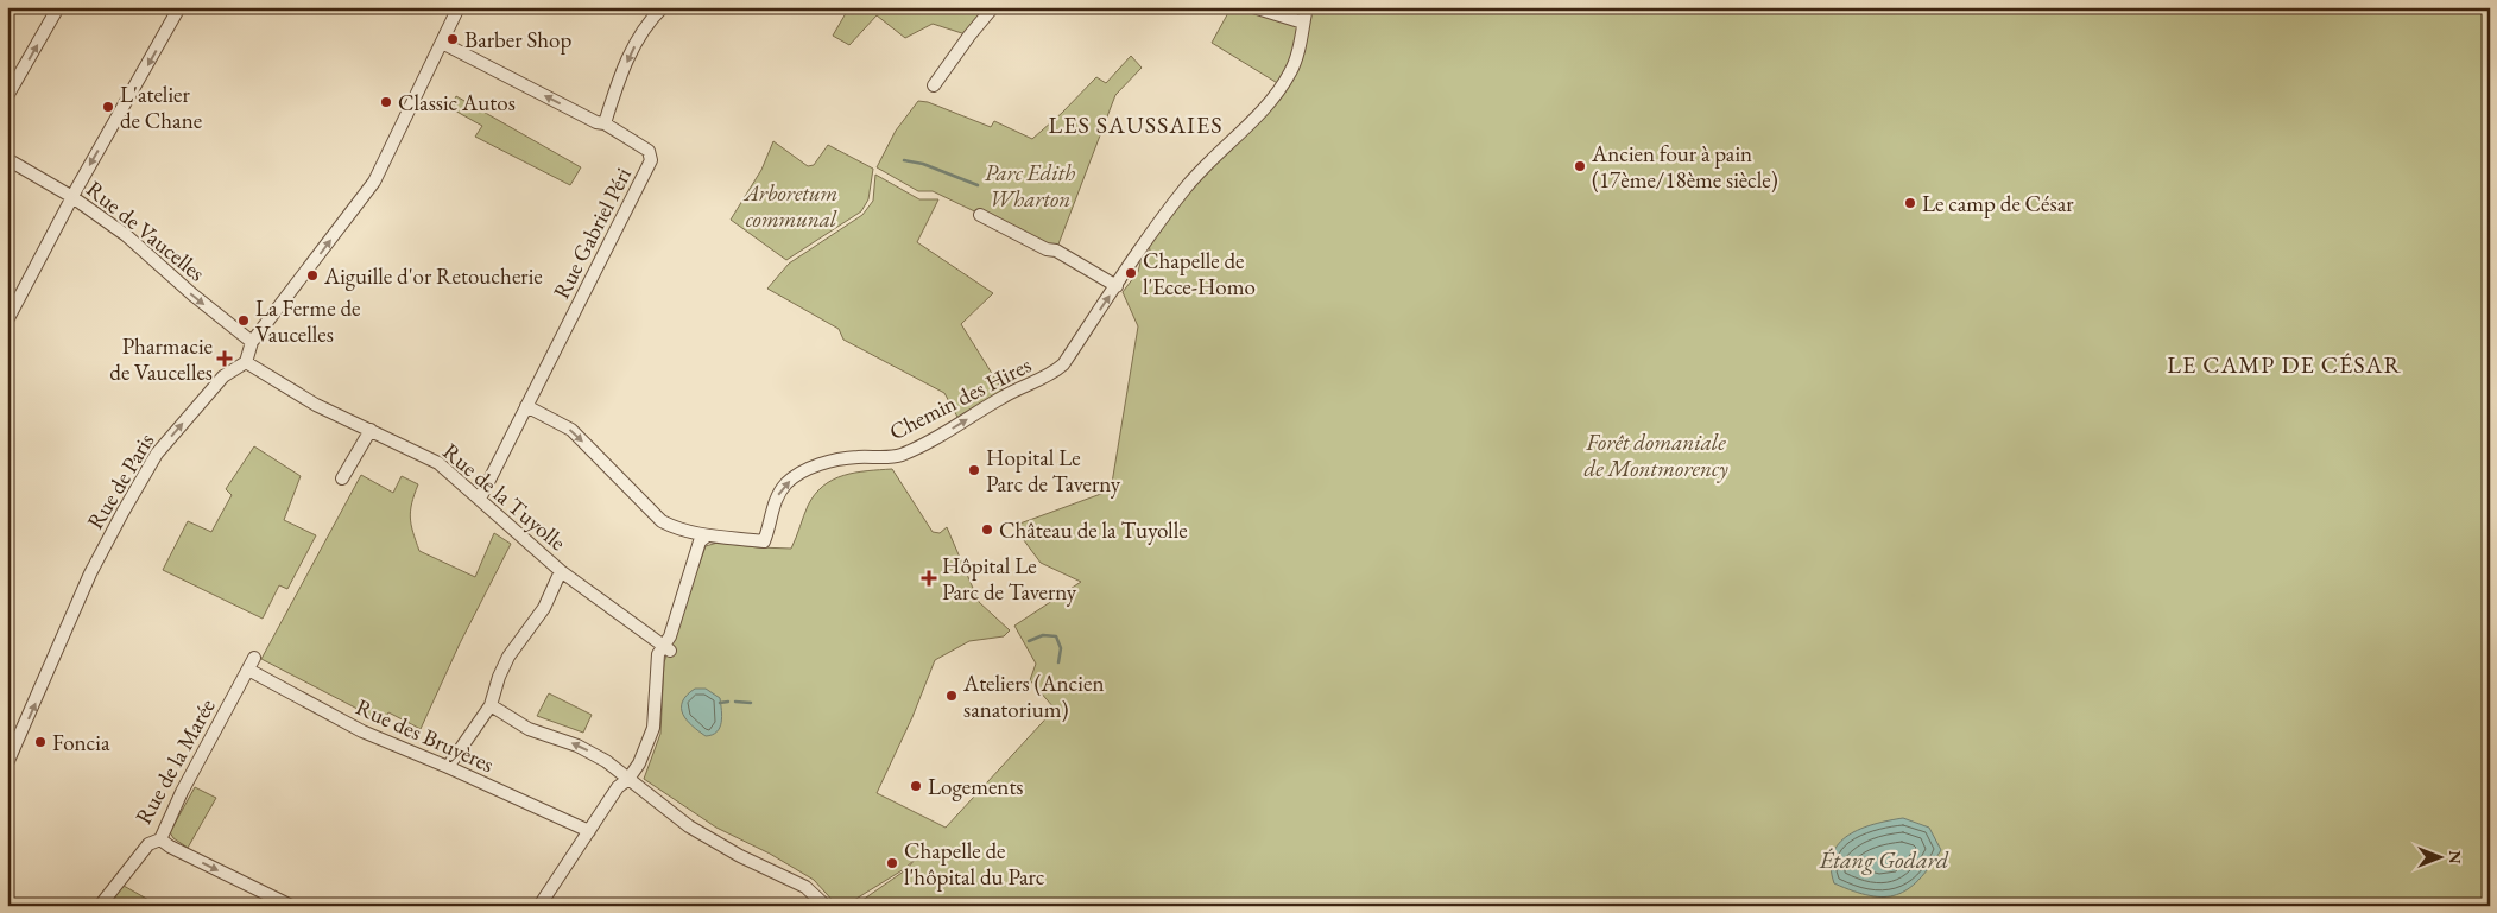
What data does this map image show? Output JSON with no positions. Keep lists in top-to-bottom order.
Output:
{
  "streets": {
    "street": [
      "Rue de Vaucelles",
      "Rue Gabriel Péri",
      "Chemin des Hires",
      "Rue de Paris",
      "Rue de la Tuyolle",
      "Rue des Bruyères",
      "Rue de la Marée"
    ]
  },
  "crossings": [
    ["Rue Gabriel Péri", "Chemin des Hires"],
    ["Rue Gabriel Péri", "Rue de la Tuyolle"],
    ["Rue de Paris", "Rue de la Tuyolle"],
    ["Rue des Bruyères", "Rue de la Marée"]
  ],
  "one_way": ["Rue de Vaucelles", "Chemin des Hires", "Rue de Paris"],
  "districts": ["LES SAUSSAIES", "LE CAMP DE CÉSAR"],
  "water": ["Étang Godard"],
  "parks": ["Parc Edith Wharton", "Arboretum communal", "Forêt domaniale de Montmorency"],
  "places": {
    "other": [
      "Barber Shop",
      "Classic Autos",
      "L'atelier de Chane",
      "Ancien four à pain (17ème/18ème siècle)",
      "Le camp de César",
      "Chapelle de l'Ecce-Homo",
      "Aiguille d'or Retoucherie",
      "La Ferme de Vaucelles",
      "Hopital Le Parc de Taverny",
      "Château de la Tuyolle",
      "Ateliers (Ancien sanatorium)",
      "Foncia",
      "Logements",
      "Chapelle de l'hôpital du Parc"
    ],
    "health": ["Pharmacie de Vaucelles", "Hôpital Le Parc de Taverny"]
  },
  "north": "right"
}
